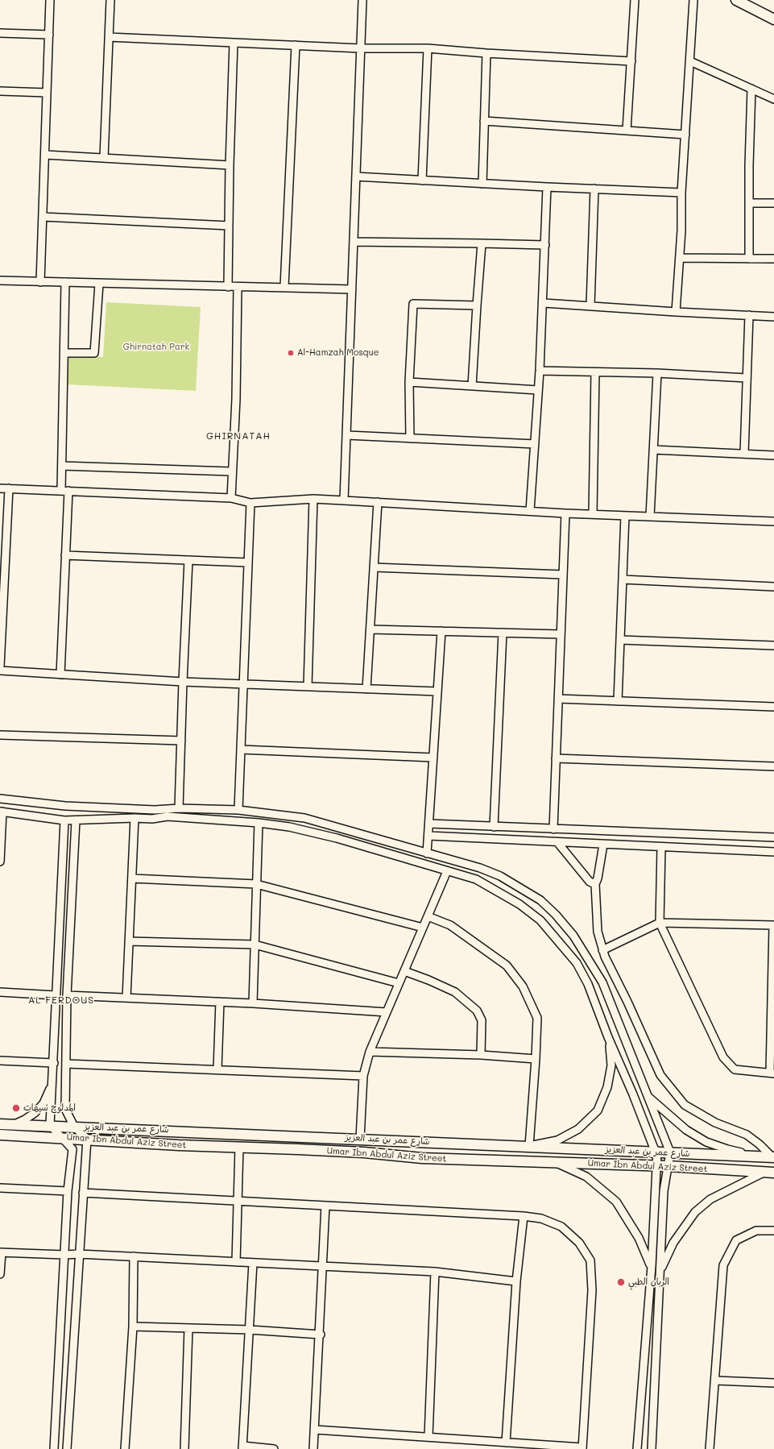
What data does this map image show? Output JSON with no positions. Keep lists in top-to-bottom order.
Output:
{
  "streets": {
    "main road": ["شارع عمر بن عبد العزيز", "Umar Ibn Abdul Aziz Street"]
  },
  "districts": ["GHIRNATAH", "AL FERDOUS"],
  "parks": ["Ghirnatah Park"],
  "places": ["Al-Hamzah Mosque", "المدلوح سيهات", "الربان الطبي"]
}
